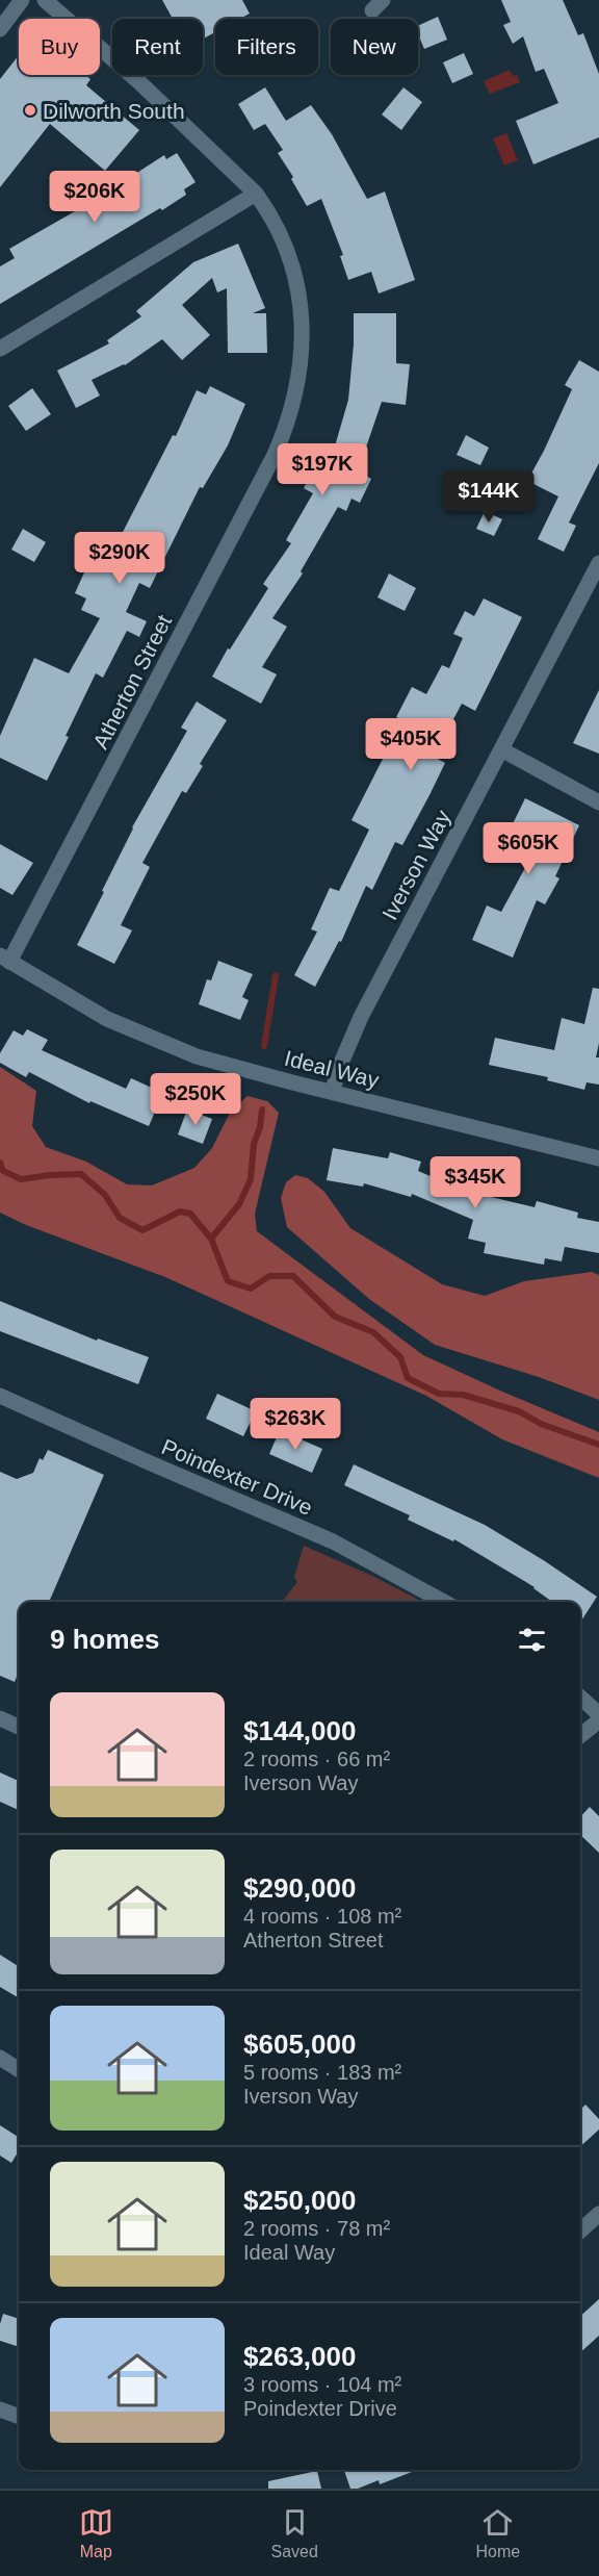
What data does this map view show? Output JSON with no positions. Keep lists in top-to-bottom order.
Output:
{
  "streets": {
    "street": [
      "Atherton Street",
      "Iverson Way",
      "Ideal Way",
      "Poindexter Drive"
    ]
  },
  "crossings": [
    ["Atherton Street", "Ideal Way"],
    ["Iverson Way", "Ideal Way"]
  ],
  "places": ["Dilworth South"],
  "page": {
    "chip": [
      "Buy",
      "Rent",
      "Filters",
      "New"
    ],
    "price": [
      "$206K",
      "$197K",
      "$144K",
      "$290K",
      "$405K",
      "$605K",
      "$250K",
      "$345K",
      "$263K"
    ],
    "heading": "9 homes",
    "list": [
      {
        "name": "$144,000",
        "note": "2 rooms · 66 m² · Iverson Way"
      },
      {
        "name": "$290,000",
        "note": "4 rooms · 108 m² · Atherton Street"
      },
      {
        "name": "$605,000",
        "note": "5 rooms · 183 m² · Iverson Way"
      },
      {
        "name": "$250,000",
        "note": "2 rooms · 78 m² · Ideal Way"
      },
      {
        "name": "$263,000",
        "note": "3 rooms · 104 m² · Poindexter Drive"
      }
    ],
    "tabs": ["Map", "Saved", "Home"]
  }
}
